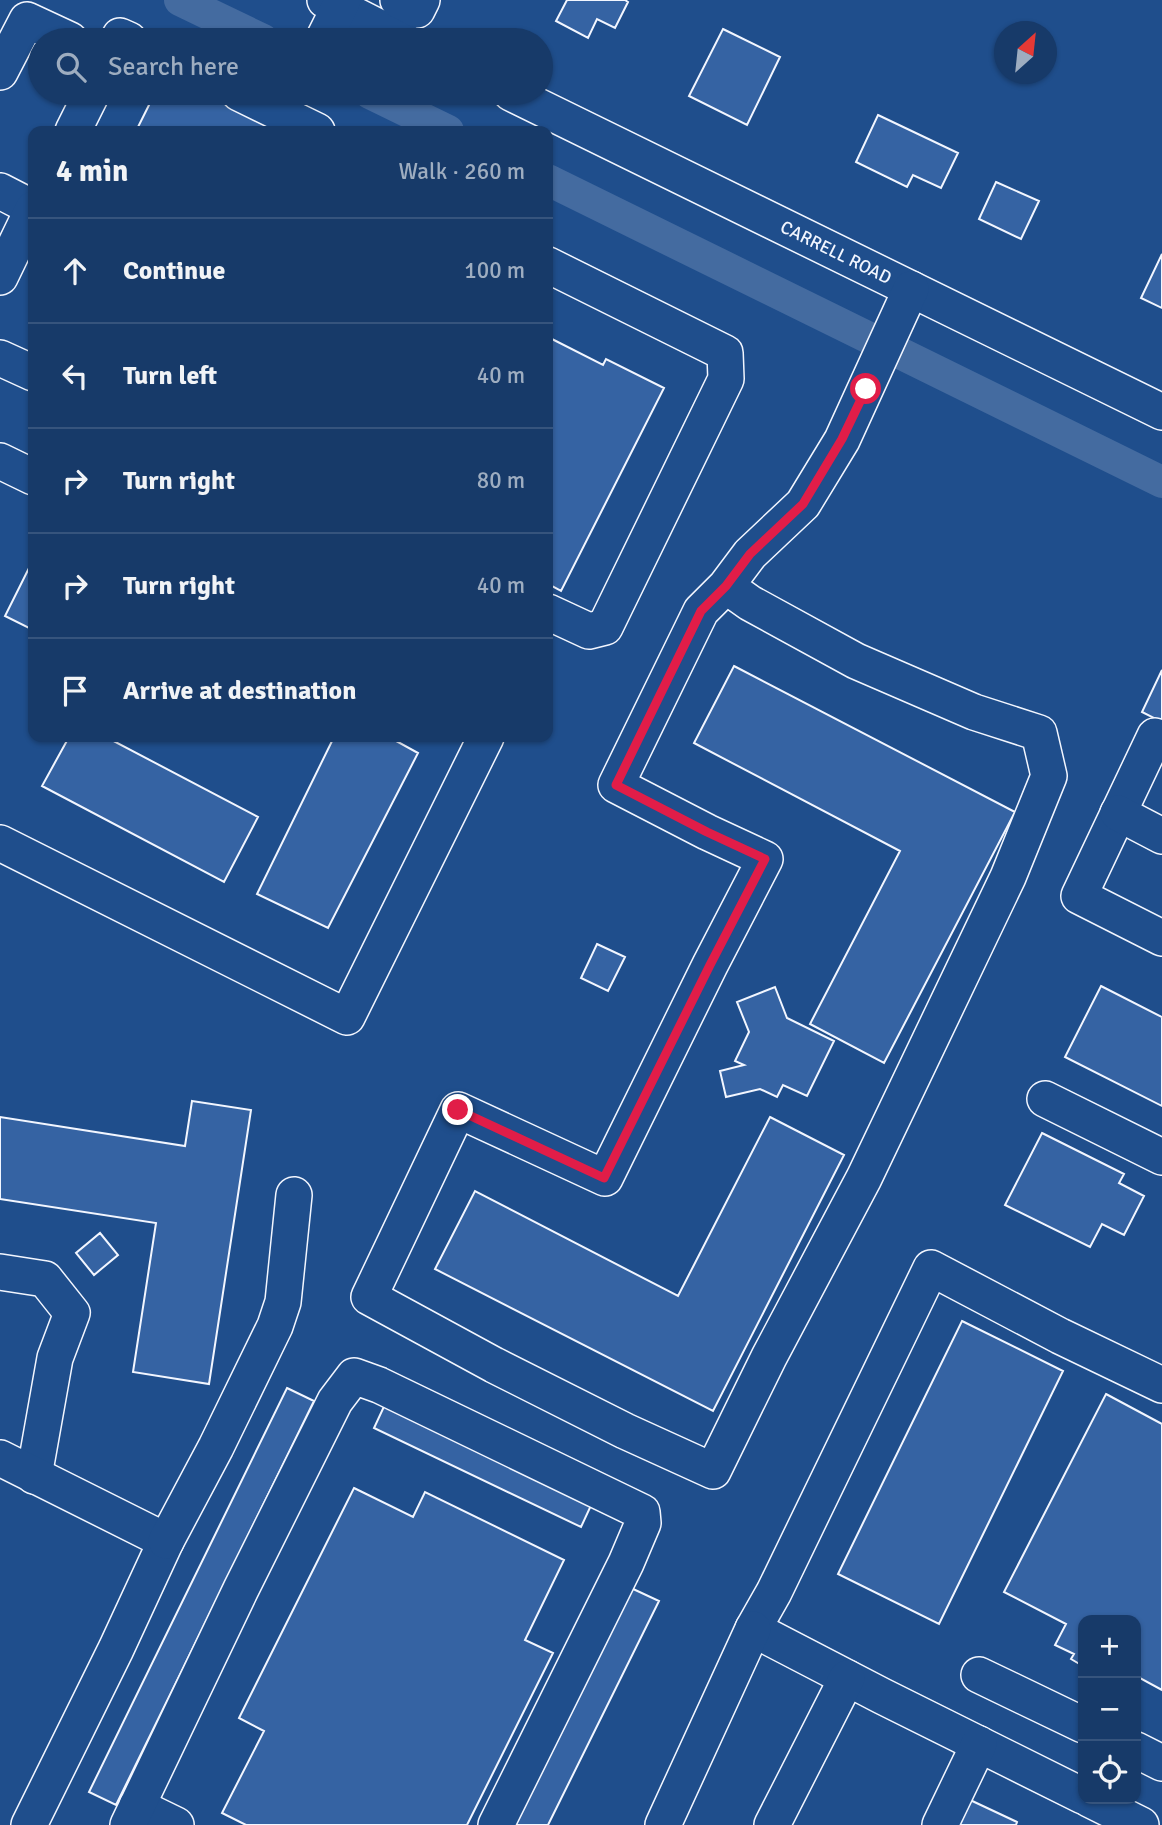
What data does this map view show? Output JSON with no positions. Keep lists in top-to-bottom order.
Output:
{
  "streets": {
    "street": ["CARRELL ROAD"]
  },
  "north": "top right",
  "page": {
    "search": "Search here",
    "heading": ["4 min", "Walk · 260 m"],
    "list": [
      ["Continue", "100 m"],
      ["Turn left", "40 m"],
      ["Turn right", "80 m"],
      ["Turn right", "40 m"],
      "Arrive at destination"
    ],
    "map_buttons": ["+", "−"]
  }
}
